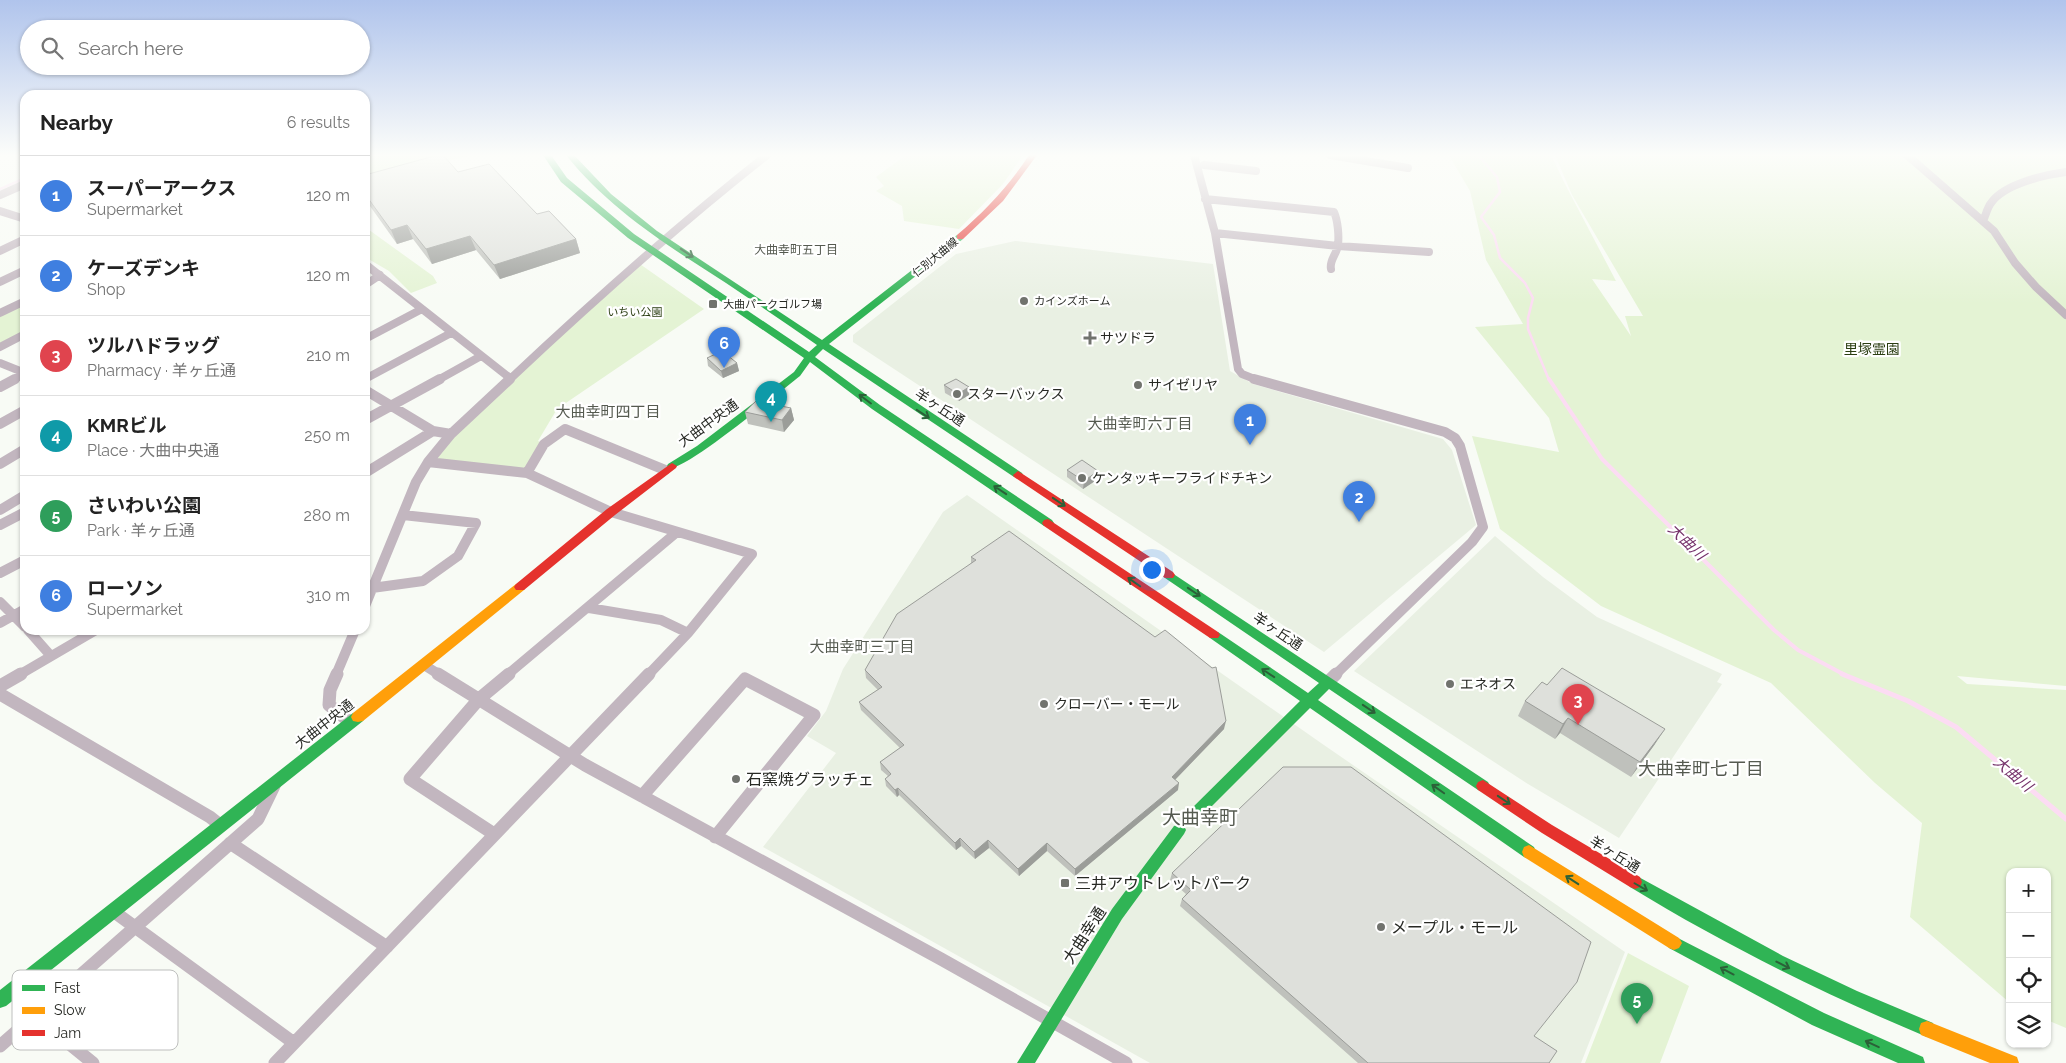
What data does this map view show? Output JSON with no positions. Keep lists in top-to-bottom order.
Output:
{
  "streets": {
    "main road": [
      "仁別大曲線",
      "羊ヶ丘通",
      "大曲中央通",
      "大曲幸通"
    ]
  },
  "crossings": [
    ["仁別大曲線", "羊ヶ丘通"],
    ["仁別大曲線", "大曲中央通"],
    ["羊ヶ丘通", "大曲中央通"]
  ],
  "districts": [
    "大曲幸町五丁目",
    "大曲幸町四丁目",
    "大曲幸町六丁目",
    "大曲幸町三丁目",
    "大曲幸町七丁目",
    "大曲幸町"
  ],
  "water": ["大曲川"],
  "parks": ["いちい公園", "里塚霊園"],
  "places": {
    "other": [
      "カインズホーム",
      "サイゼリヤ",
      "スターバックス",
      "ケンタッキーフライドチキン",
      "エネオス",
      "クローバー・モール",
      "石窯焼グラッチェ",
      "メープル・モール"
    ],
    "transit": ["大曲パークゴルフ場", "三井アウトレットパーク"],
    "health": ["サツドラ"]
  },
  "legend": ["Fast", "Slow", "Jam"],
  "page": {
    "search": "Search here",
    "heading": ["Nearby", "6 results"],
    "list": [
      {
        "mark": "1",
        "name": "スーパーアークス",
        "note": "Supermarket",
        "value": "120 m"
      },
      {
        "mark": "2",
        "name": "ケーズデンキ",
        "note": "Shop",
        "value": "120 m"
      },
      {
        "mark": "3",
        "name": "ツルハドラッグ",
        "note": "Pharmacy · 羊ヶ丘通",
        "value": "210 m"
      },
      {
        "mark": "4",
        "name": "KMRビル",
        "note": "Place · 大曲中央通",
        "value": "250 m"
      },
      {
        "mark": "5",
        "name": "さいわい公園",
        "note": "Park · 羊ヶ丘通",
        "value": "280 m"
      },
      {
        "mark": "6",
        "name": "ローソン",
        "note": "Supermarket",
        "value": "310 m"
      }
    ],
    "pins": [
      "6",
      "4",
      "1",
      "2",
      "3",
      "5"
    ],
    "map_buttons": ["+", "−"]
  }
}
